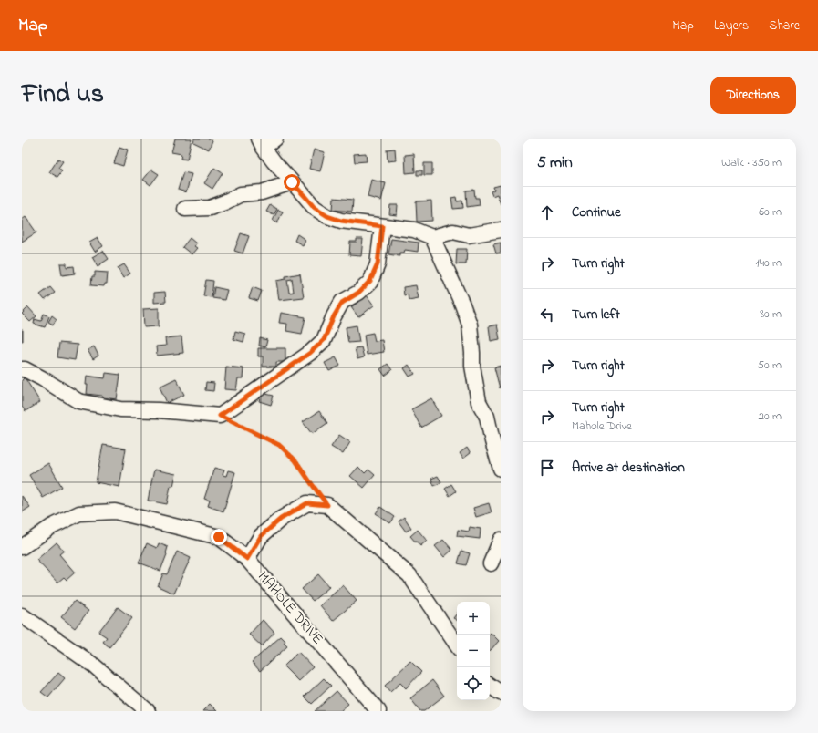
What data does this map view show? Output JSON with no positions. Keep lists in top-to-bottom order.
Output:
{
  "streets": {
    "street": ["MAHOLE DRIVE"]
  },
  "page": {
    "header": "Map",
    "nav": ["Map", "Layers", "Share"],
    "title": "Find us",
    "buttons": "Directions",
    "heading": ["5 min", "Walk · 350 m"],
    "list": [
      ["Continue", "60 m"],
      ["Turn right", "140 m"],
      ["Turn left", "80 m"],
      ["Turn right", "50 m"],
      ["Turn right", "Mahole Drive", "20 m"],
      "Arrive at destination"
    ],
    "map_buttons": ["+", "−"]
  }
}
